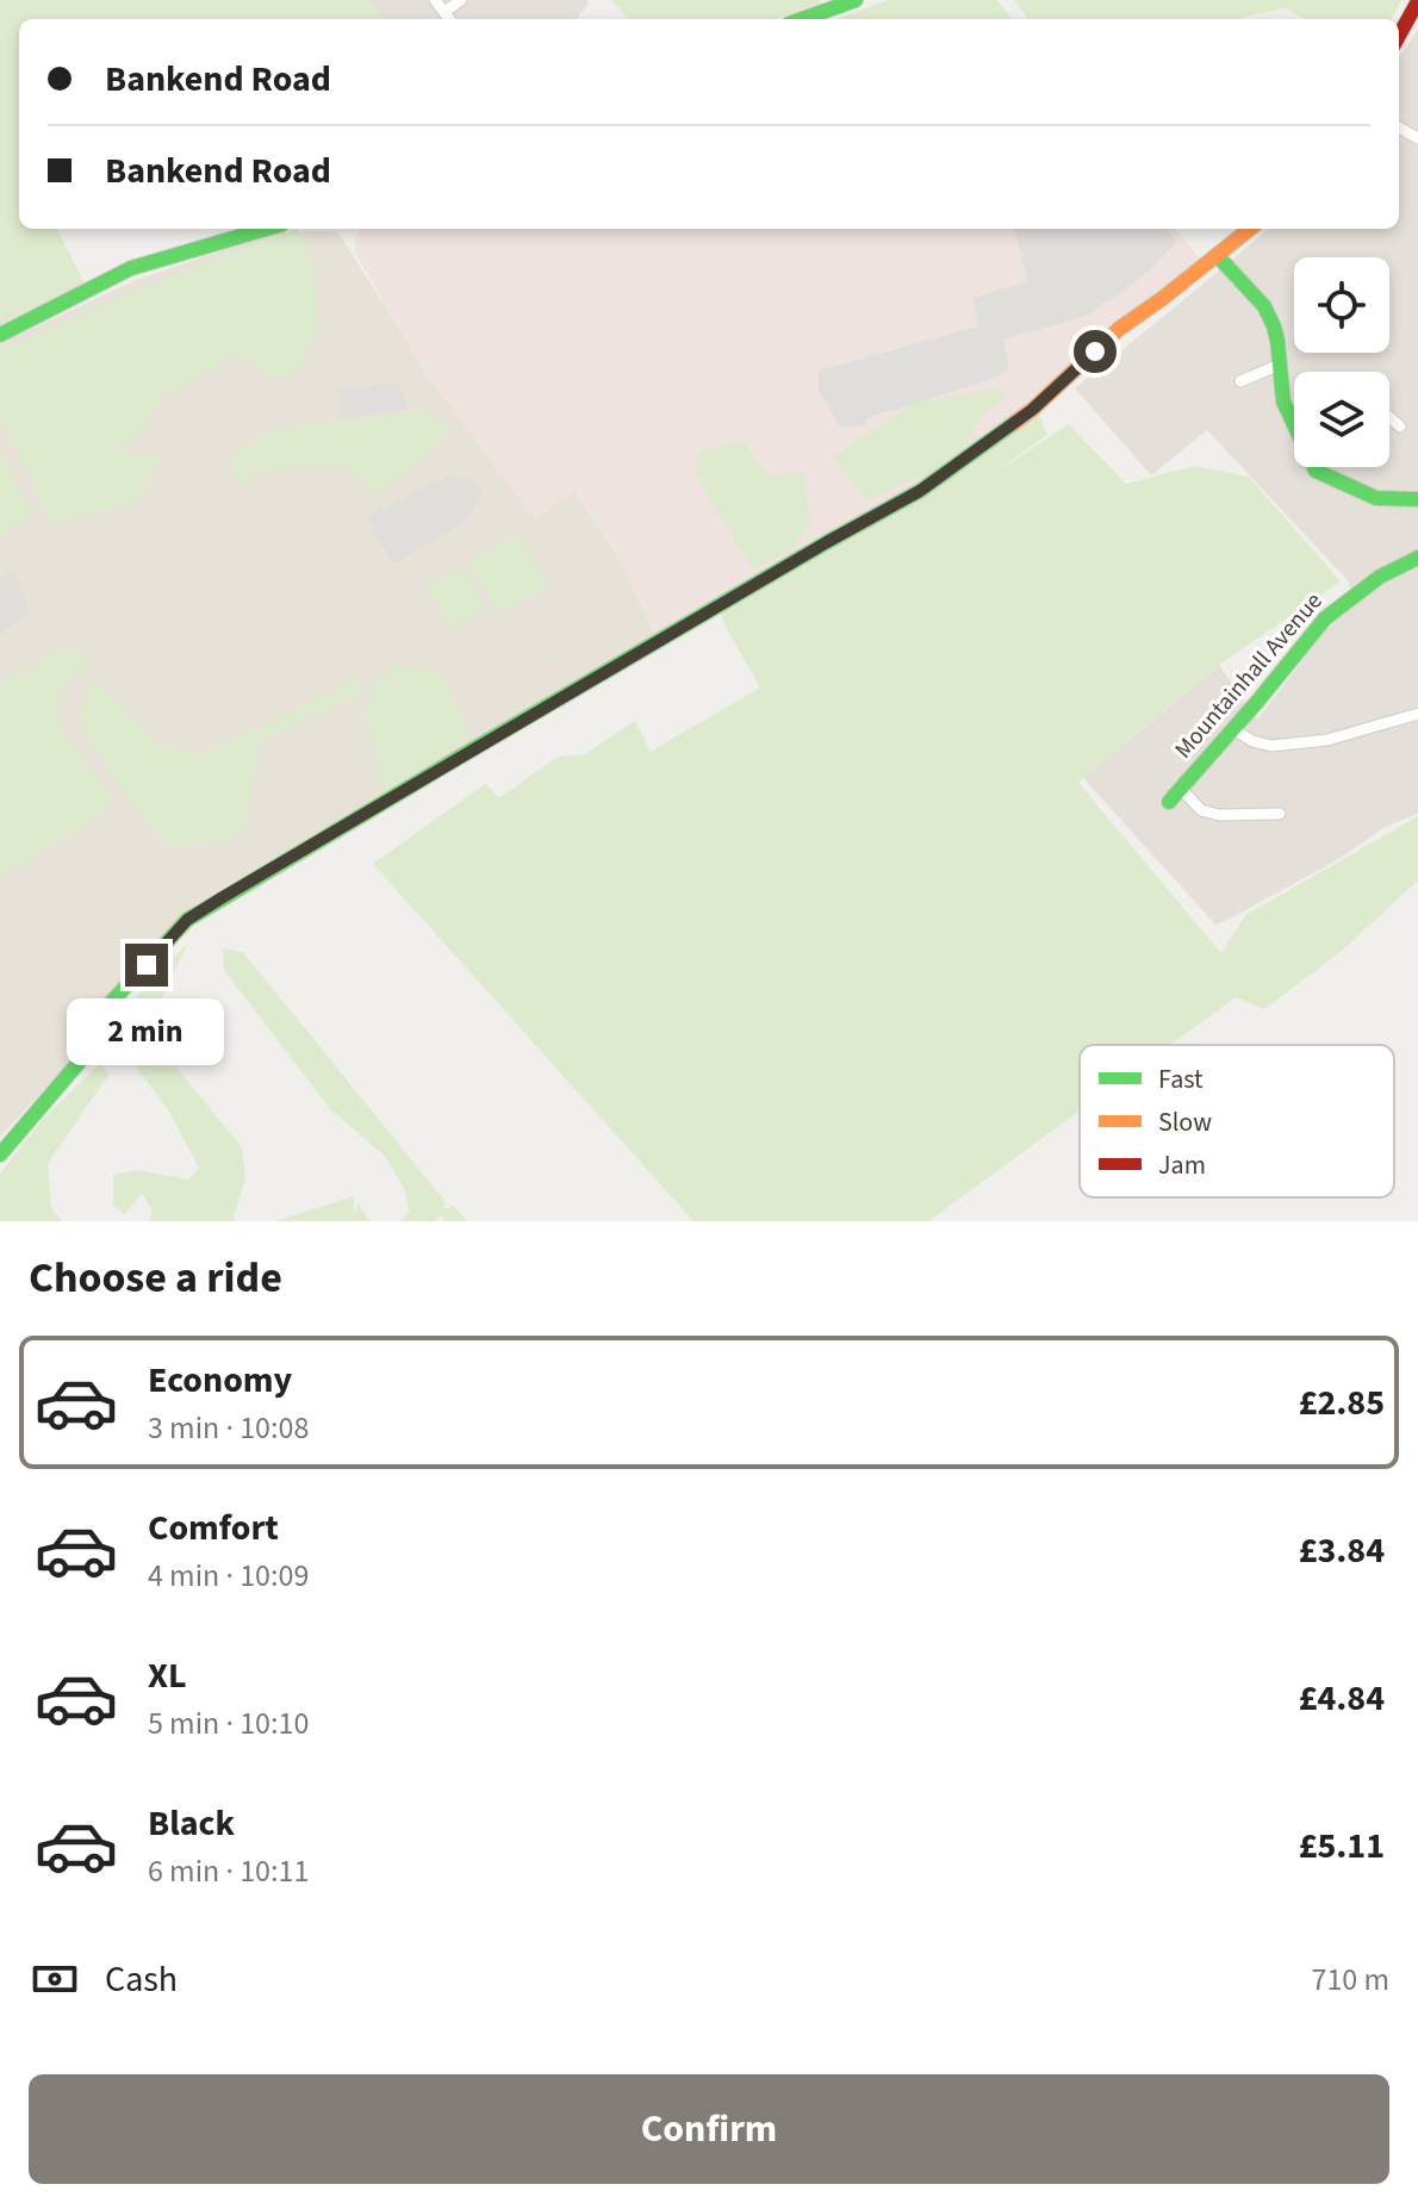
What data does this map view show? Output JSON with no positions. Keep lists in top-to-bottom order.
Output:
{
  "streets": {
    "street": ["Mountainhall Avenue"]
  },
  "legend": ["Fast", "Slow", "Jam"],
  "page": {
    "banner": ["Bankend Road", "Bankend Road"],
    "bubble": "2 min",
    "heading": "Choose a ride",
    "list": [
      {
        "name": "Economy",
        "note": "3 min · 10:08",
        "value": "£2.85"
      },
      {
        "name": "Comfort",
        "note": "4 min · 10:09",
        "value": "£3.84"
      },
      {
        "name": "XL",
        "note": "5 min · 10:10",
        "value": "£4.84"
      },
      {
        "name": "Black",
        "note": "6 min · 10:11",
        "value": "£5.11"
      }
    ],
    "pay": ["Cash", "710 m"],
    "buttons": "Confirm"
  }
}
